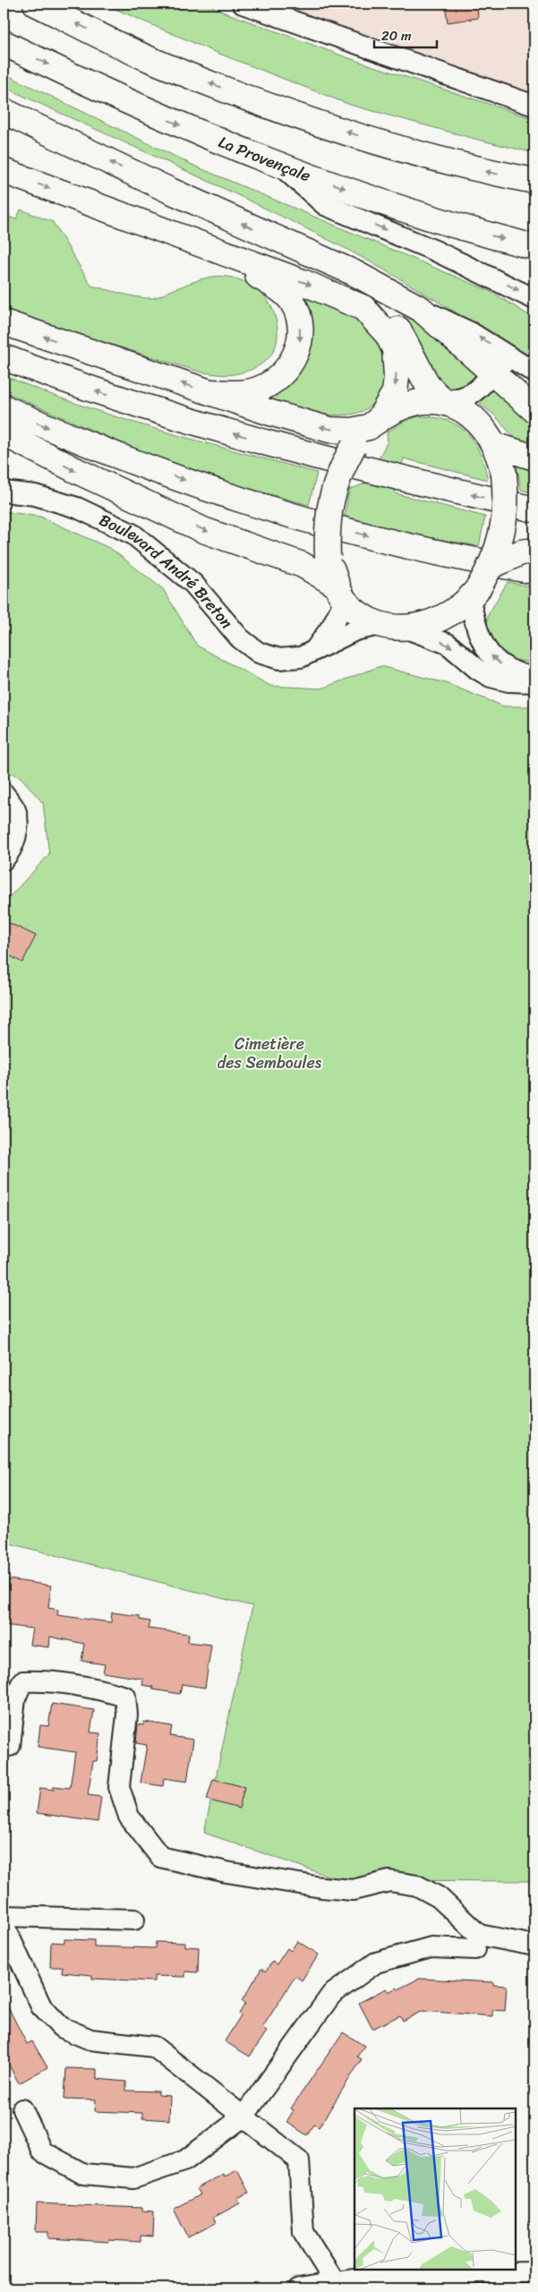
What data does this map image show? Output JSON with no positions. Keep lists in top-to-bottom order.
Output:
{
  "streets": {
    "main road": ["La Provençale"],
    "street": ["Boulevard André Breton"]
  },
  "parks": ["Cimetière des Semboules"],
  "scale_bar": "20 m"
}
